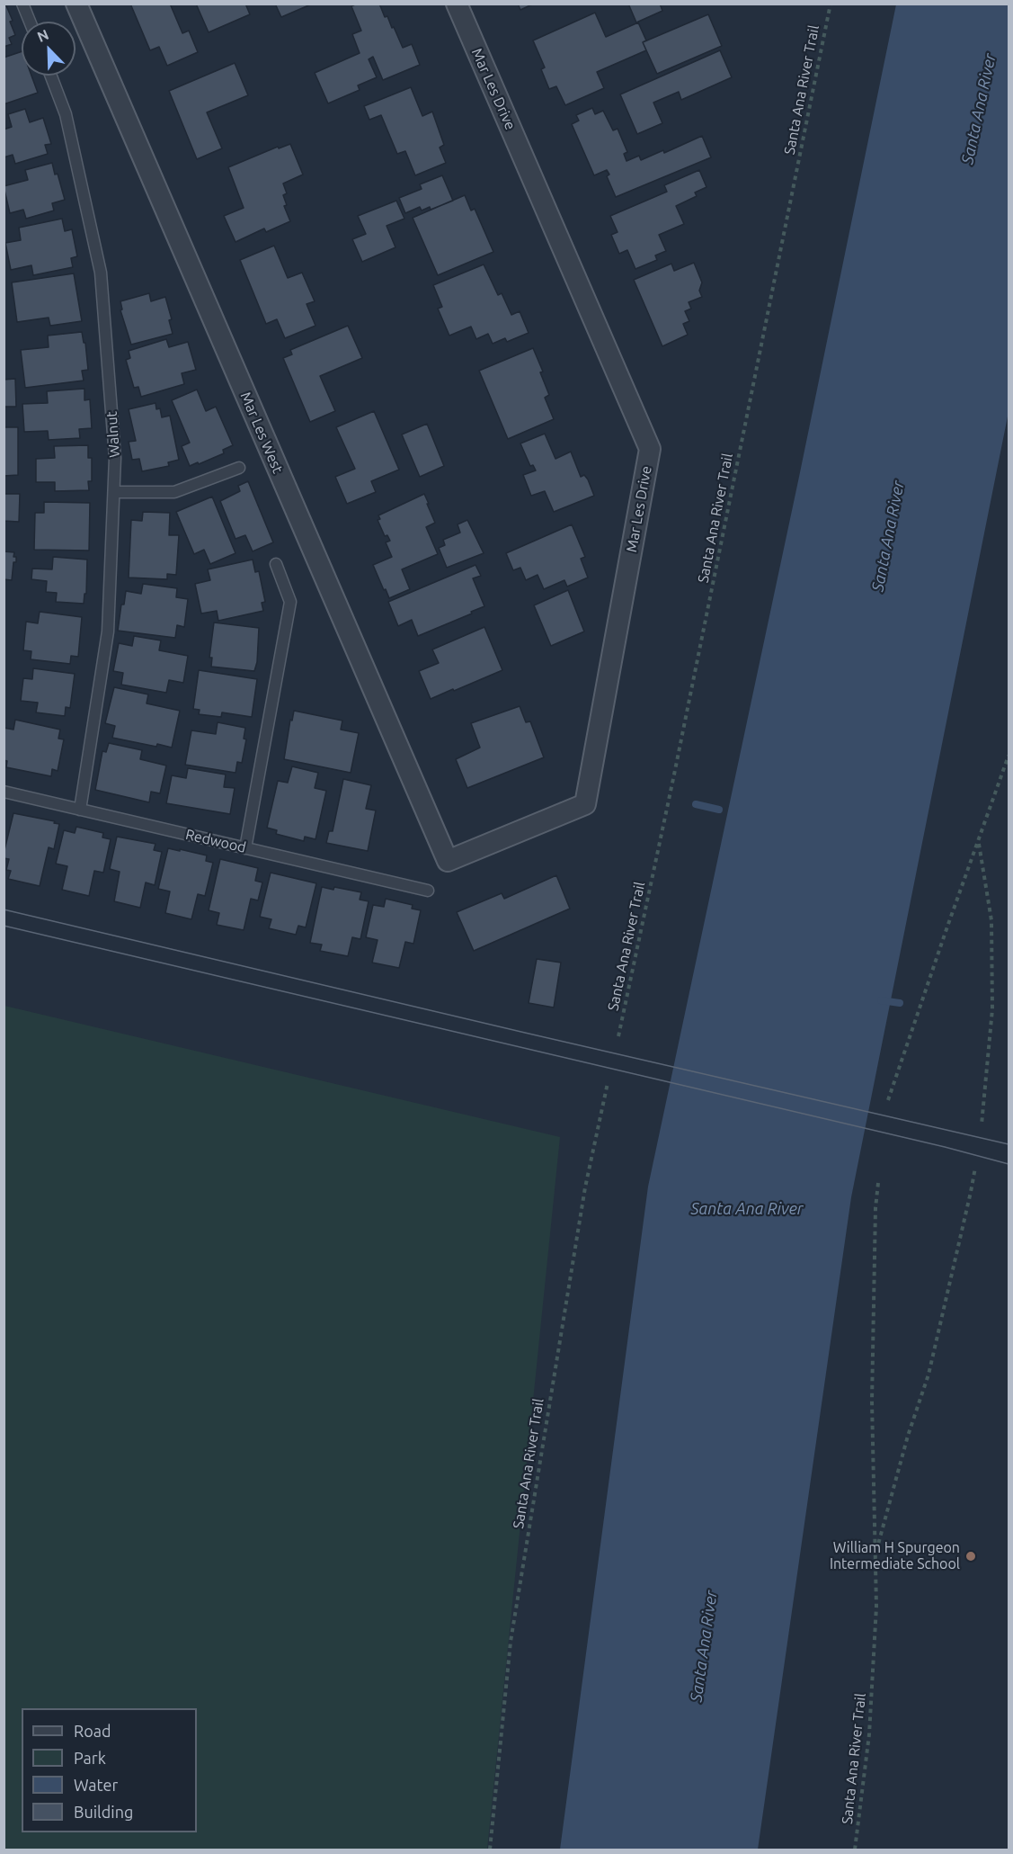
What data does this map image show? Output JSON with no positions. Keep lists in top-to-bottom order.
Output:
{
  "streets": {
    "street": ["Mar Les Drive", "Mar Les West"],
    "lane": ["Walnut", "Redwood"],
    "path": ["Santa Ana River Trail"]
  },
  "crossings": [
    ["Mar Les Drive", "Mar Les West"],
    ["Walnut", "Redwood"]
  ],
  "water": ["Santa Ana River"],
  "places": ["William H Spurgeon Intermediate School"],
  "legend": [
    "Road",
    "Park",
    "Water",
    "Building"
  ],
  "north": "top left"
}
